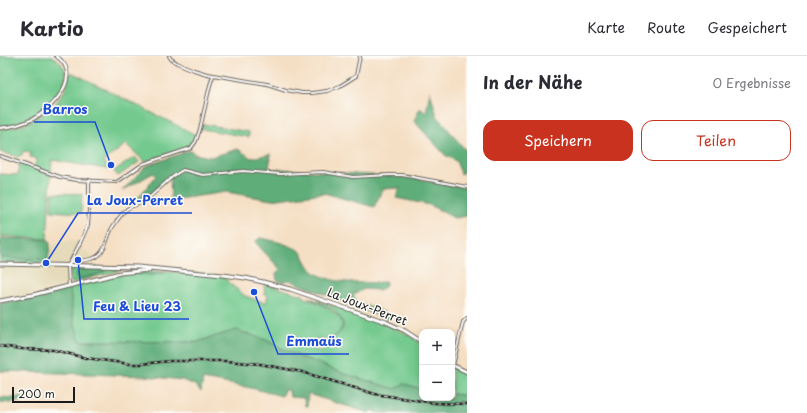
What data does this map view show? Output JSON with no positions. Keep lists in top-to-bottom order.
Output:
{
  "streets": {
    "main road": ["La Joux-Perret"]
  },
  "places": [
    "Barros",
    "Feu & Lieu 23",
    "La Joux-Perret",
    "Emmaüs"
  ],
  "scale_bar": "200 m",
  "page": {
    "header": "Kartio",
    "nav": ["Karte", "Route", "Gespeichert"],
    "heading": ["In der Nähe", "0 Ergebnisse"],
    "buttons": ["Speichern", "Teilen"],
    "map_buttons": ["+", "−"],
    "scale": "200 m"
  }
}
